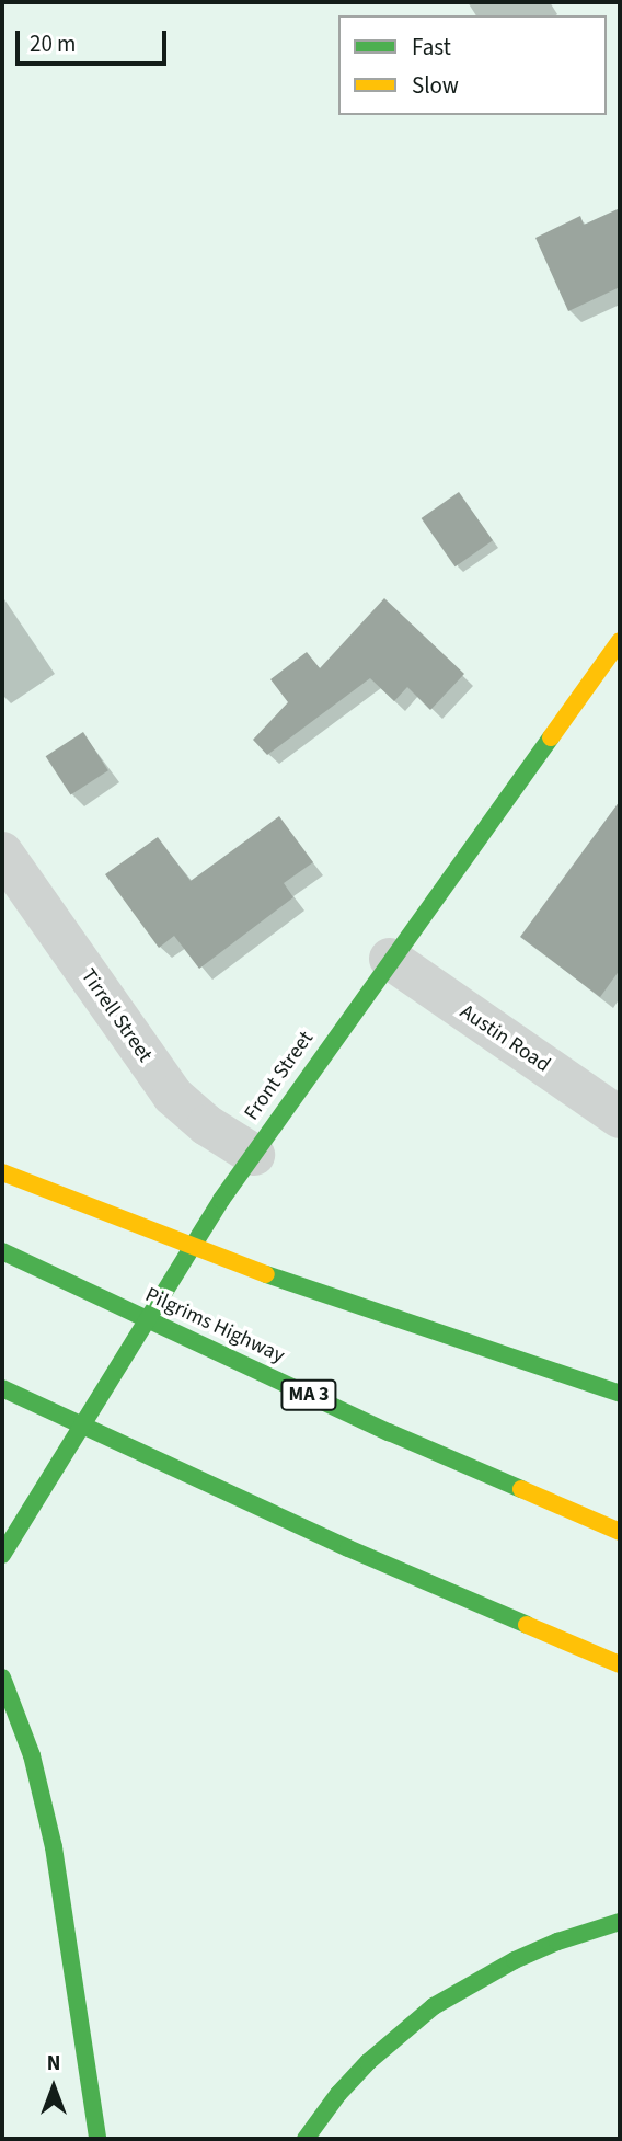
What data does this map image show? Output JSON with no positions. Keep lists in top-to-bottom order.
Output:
{
  "streets": {
    "main road": ["Front Street", "Pilgrims Highway", "MA 3"],
    "street": ["Tirrell Street", "Austin Road"]
  },
  "crossings": [
    ["Tirrell Street", "Front Street"],
    ["Austin Road", "Front Street"]
  ],
  "legend": ["Fast", "Slow"],
  "scale_bar": "20 m",
  "north": "top"
}
